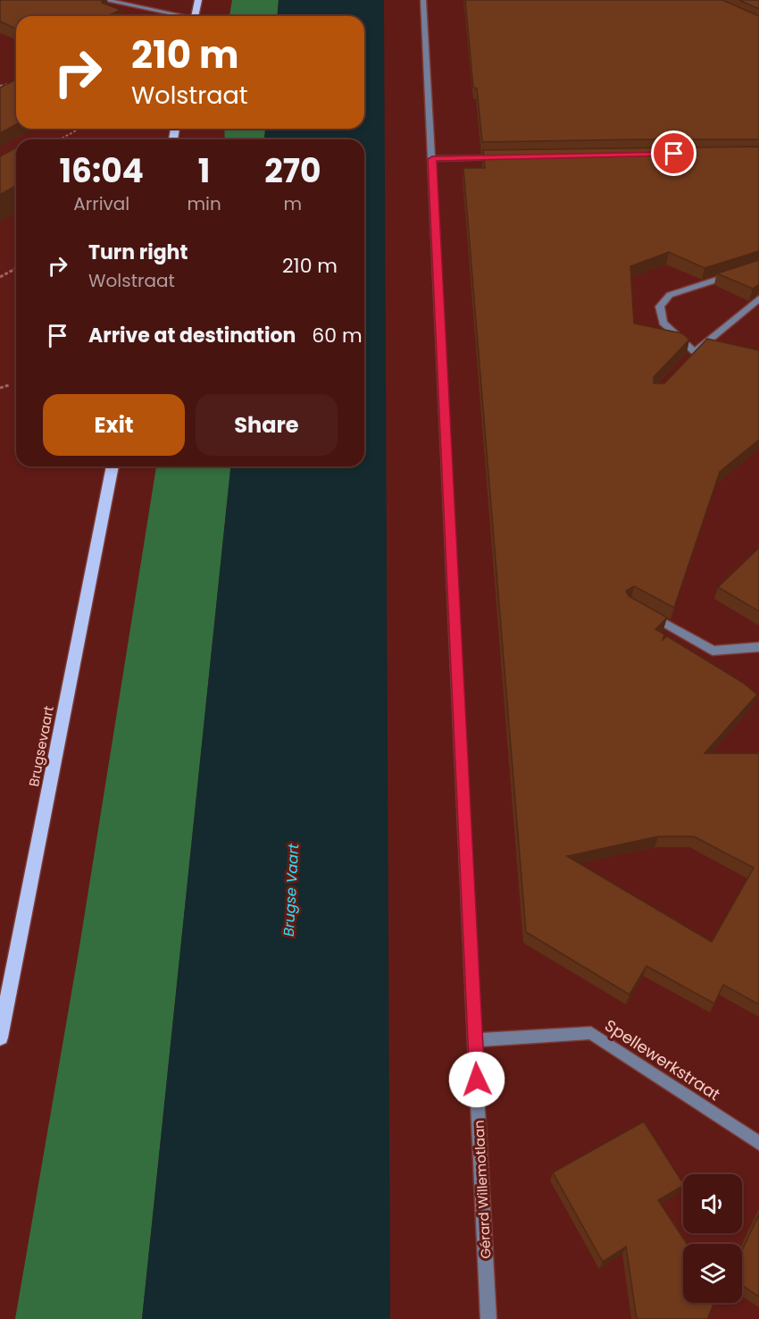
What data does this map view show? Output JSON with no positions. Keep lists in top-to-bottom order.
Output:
{
  "streets": {
    "main road": ["Brugsevaart"],
    "street": ["Spellewerkstraat", "Gérard Willemotlaan"]
  },
  "crossings": [
    ["Spellewerkstraat", "Gérard Willemotlaan"]
  ],
  "water": ["Brugse Vaart"],
  "page": {
    "turn": ["210 m", "Wolstraat"],
    "eta": [
      "16:04",
      "Arrival",
      "1",
      "min",
      "270",
      "m"
    ],
    "list": [
      {
        "name": "Turn right",
        "note": "Wolstraat",
        "value": "210 m"
      },
      {
        "name": "Arrive at destination",
        "value": "60 m"
      }
    ],
    "buttons": ["Exit", "Share"]
  }
}
